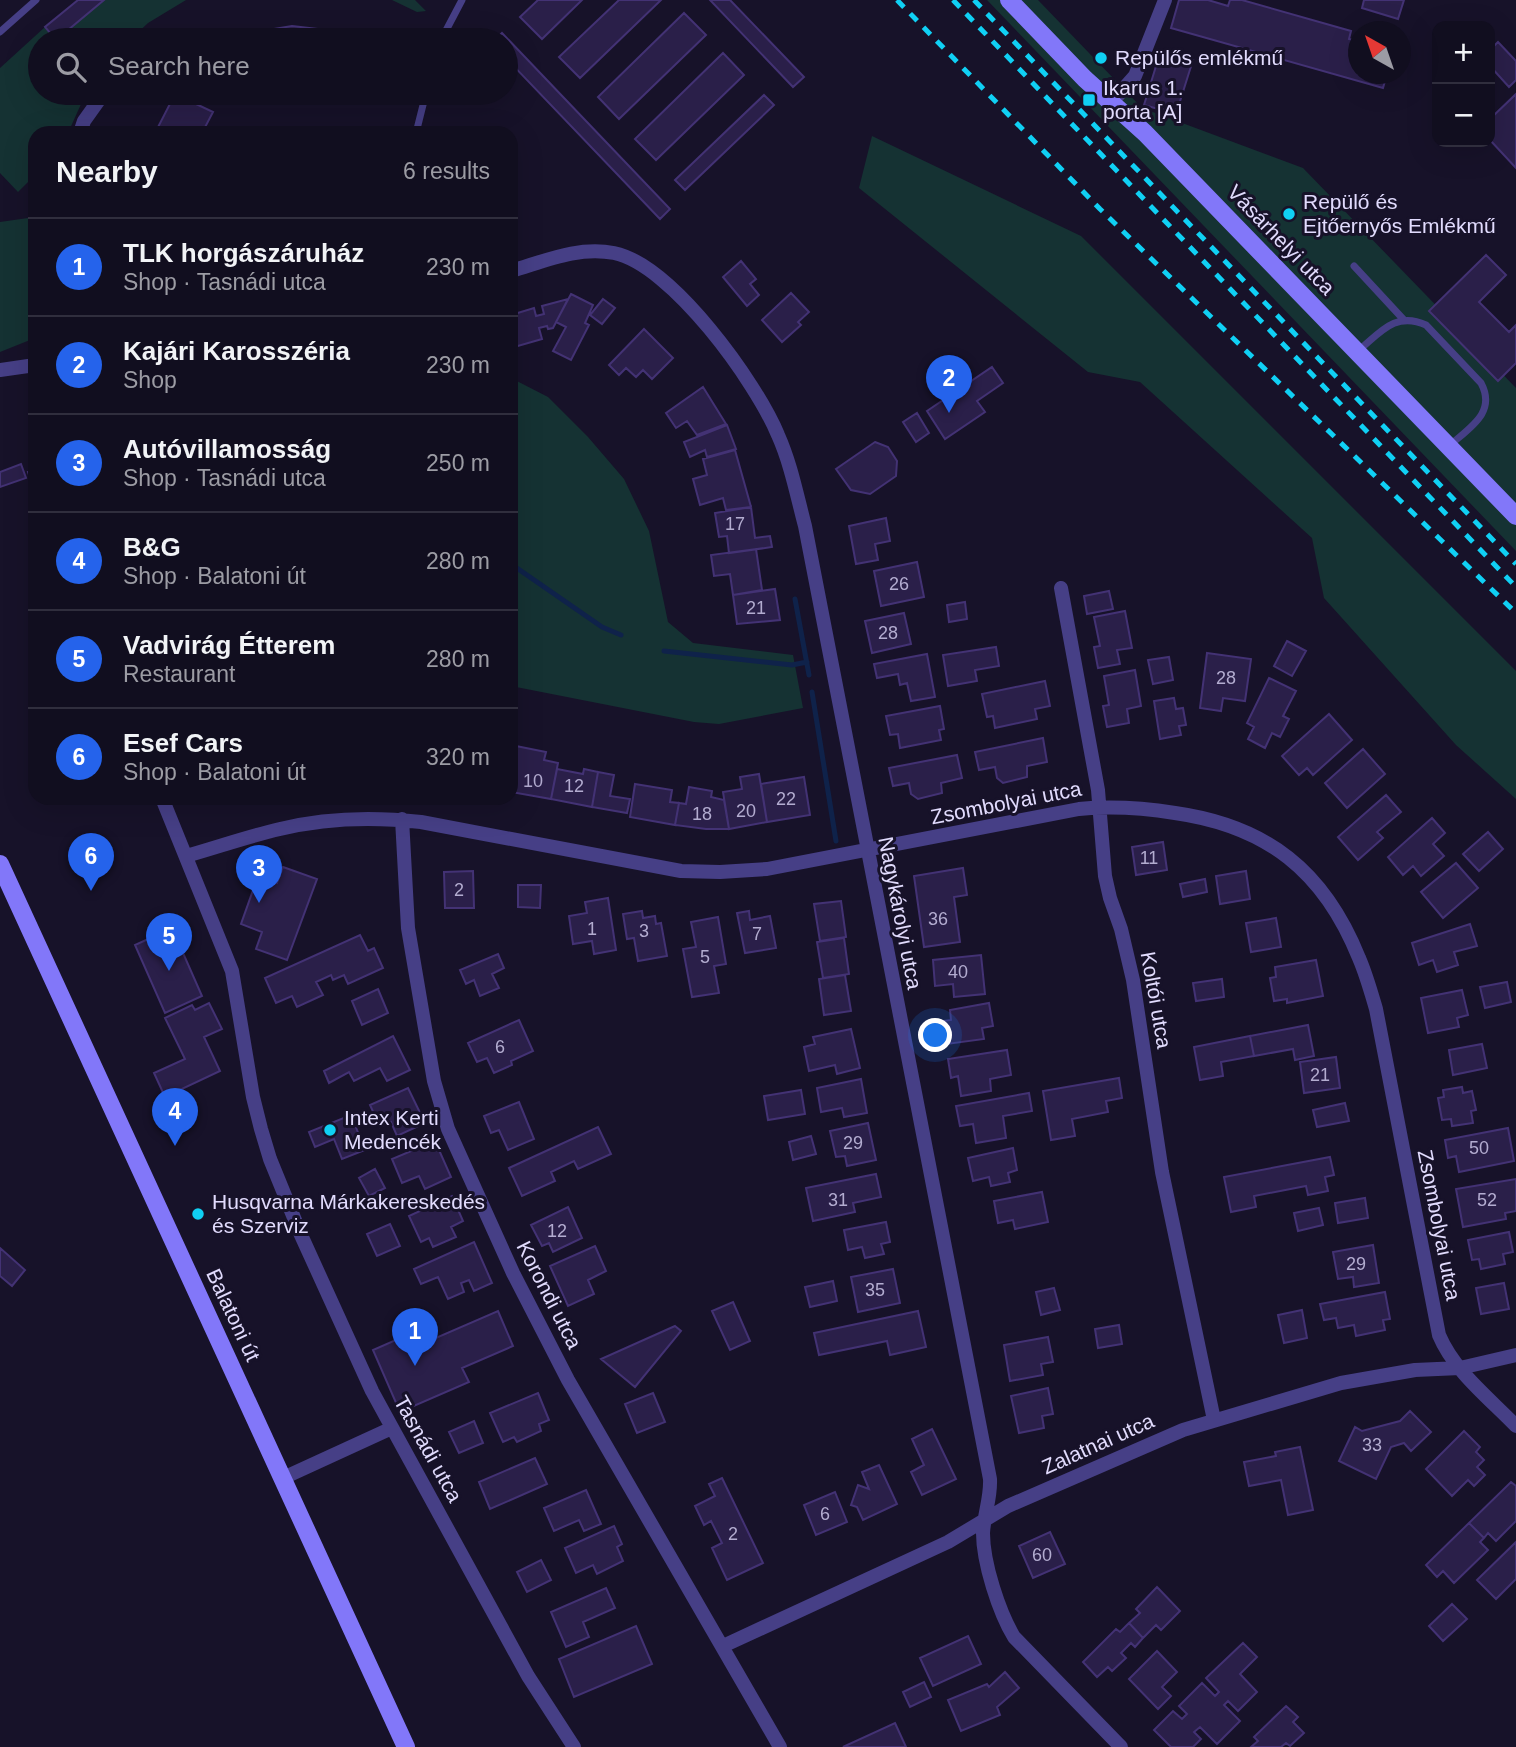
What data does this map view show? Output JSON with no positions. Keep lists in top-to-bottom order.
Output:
{
  "streets": {
    "main road": ["Vásárhelyi utca", "Balatoni út"],
    "street": [
      "Zsombolyai utca",
      "Nagykárolyi utca",
      "Koltói utca",
      "Korondi utca",
      "Zalatnai utca",
      "Tasnádi utca"
    ]
  },
  "crossings": [
    ["Zsombolyai utca", "Nagykárolyi utca"],
    ["Zsombolyai utca", "Koltói utca"],
    ["Zsombolyai utca", "Korondi utca"],
    ["Zsombolyai utca", "Zalatnai utca"],
    ["Zsombolyai utca", "Tasnádi utca"],
    ["Nagykárolyi utca", "Zalatnai utca"],
    ["Koltói utca", "Zalatnai utca"],
    ["Korondi utca", "Zalatnai utca"]
  ],
  "places": {
    "other": [
      "Repülős emlékmű",
      "Repülő és Ejtőernyős Emlékmű",
      "Intex Kerti Medencék",
      "Husqvarna Márkakereskedés és Szerviz"
    ],
    "transit": ["Ikarus 1. porta [A]"]
  },
  "house_numbers": [
    "17",
    "26",
    "21",
    "28",
    "28",
    "10",
    "12",
    "22",
    "20",
    "18",
    "11",
    "2",
    "36",
    "1",
    "3",
    "7",
    "5",
    "40",
    "6",
    "21",
    "29",
    "50",
    "31",
    "52",
    "12",
    "29",
    "35",
    "33",
    "6",
    "2",
    "60"
  ],
  "north": "top left",
  "page": {
    "map_buttons": ["+", "−"],
    "search": "Search here",
    "heading": ["Nearby", "6 results"],
    "list": [
      {
        "mark": "1",
        "name": "TLK horgászáruház",
        "note": "Shop · Tasnádi utca",
        "value": "230 m"
      },
      {
        "mark": "2",
        "name": "Kajári Karosszéria",
        "note": "Shop",
        "value": "230 m"
      },
      {
        "mark": "3",
        "name": "Autóvillamosság",
        "note": "Shop · Tasnádi utca",
        "value": "250 m"
      },
      {
        "mark": "4",
        "name": "B&G",
        "note": "Shop · Balatoni út",
        "value": "280 m"
      },
      {
        "mark": "5",
        "name": "Vadvirág Étterem",
        "note": "Restaurant",
        "value": "280 m"
      },
      {
        "mark": "6",
        "name": "Esef Cars",
        "note": "Shop · Balatoni út",
        "value": "320 m"
      }
    ],
    "pins": [
      "2",
      "6",
      "3",
      "5",
      "4",
      "1"
    ]
  }
}
